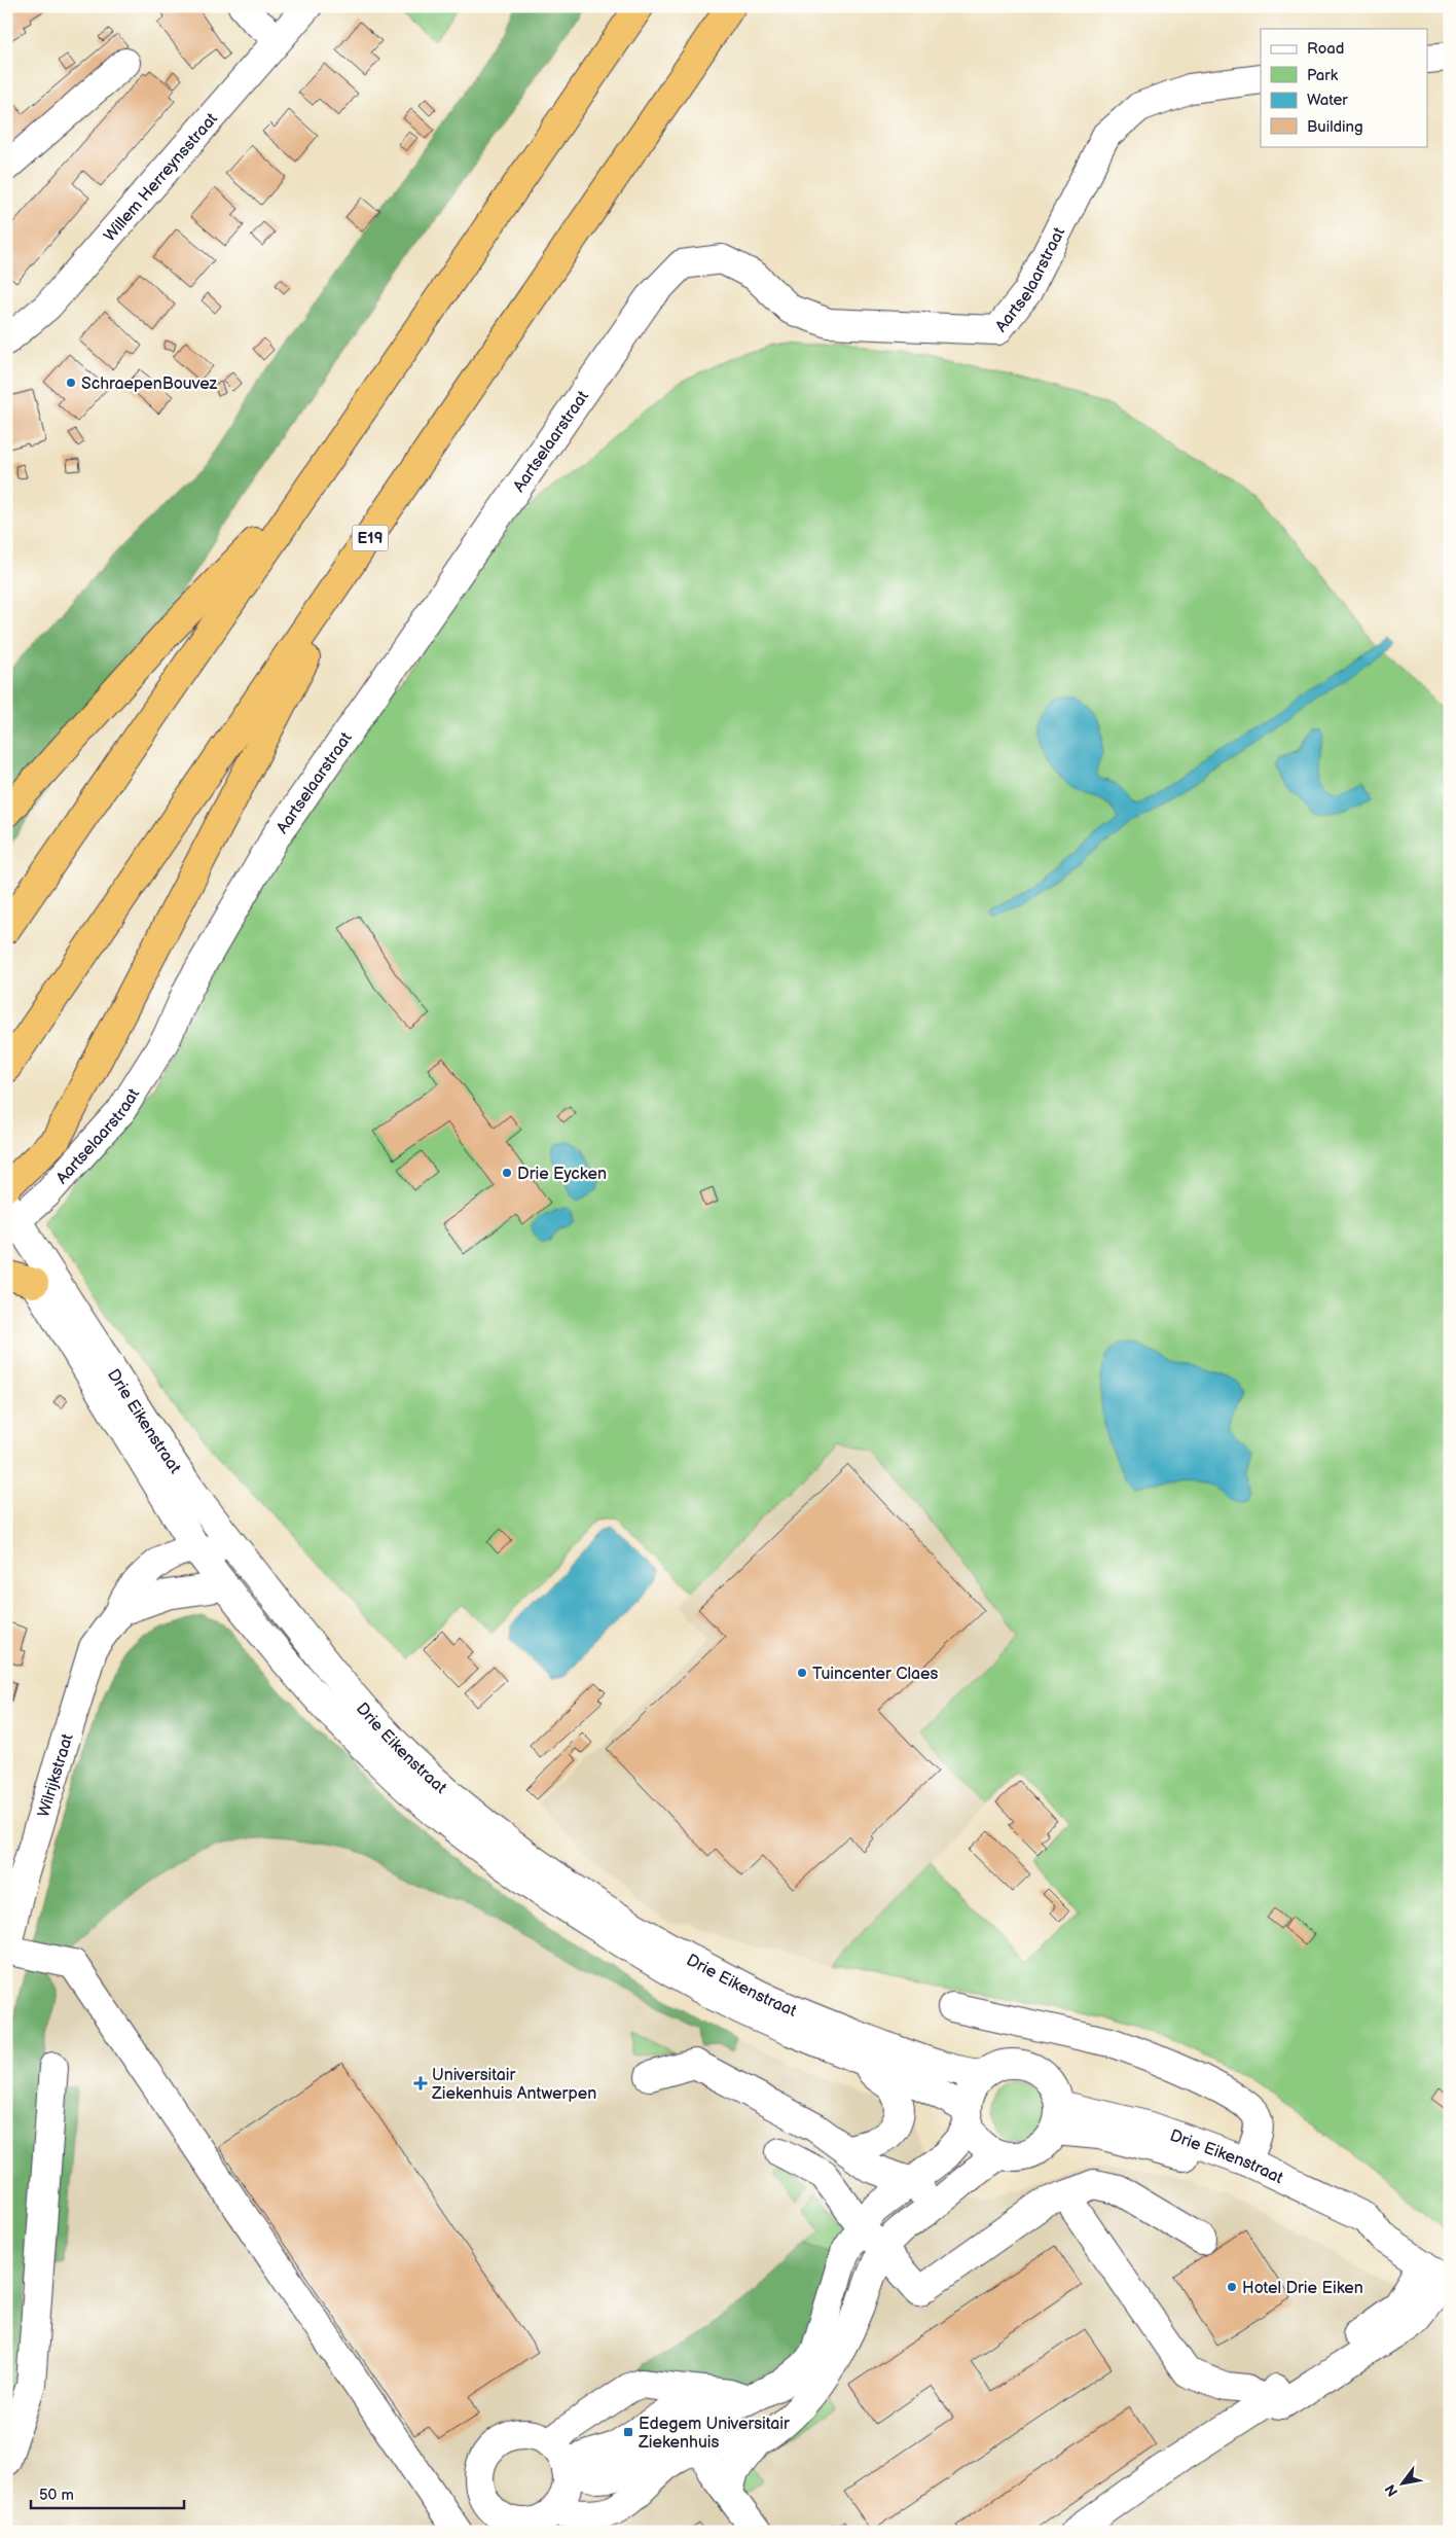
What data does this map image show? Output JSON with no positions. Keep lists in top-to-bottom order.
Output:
{
  "streets": {
    "highway": ["E19"],
    "street": [
      "Willem Herreynsstraat",
      "Aartselaarstraat",
      "Drie Eikenstraat",
      "Wilrijkstraat"
    ]
  },
  "crossings": [
    ["Aartselaarstraat", "Drie Eikenstraat"],
    ["Drie Eikenstraat", "Wilrijkstraat"]
  ],
  "places": {
    "other": [
      "SchraepenBouvez",
      "Drie Eycken",
      "Tuincenter Claes",
      "Hotel Drie Eiken"
    ],
    "health": ["Universitair Ziekenhuis Antwerpen"],
    "transit": ["Edegem Universitair Ziekenhuis"]
  },
  "legend": [
    "Road",
    "Park",
    "Water",
    "Building"
  ],
  "scale_bar": "50 m",
  "north": "bottom left"
}
